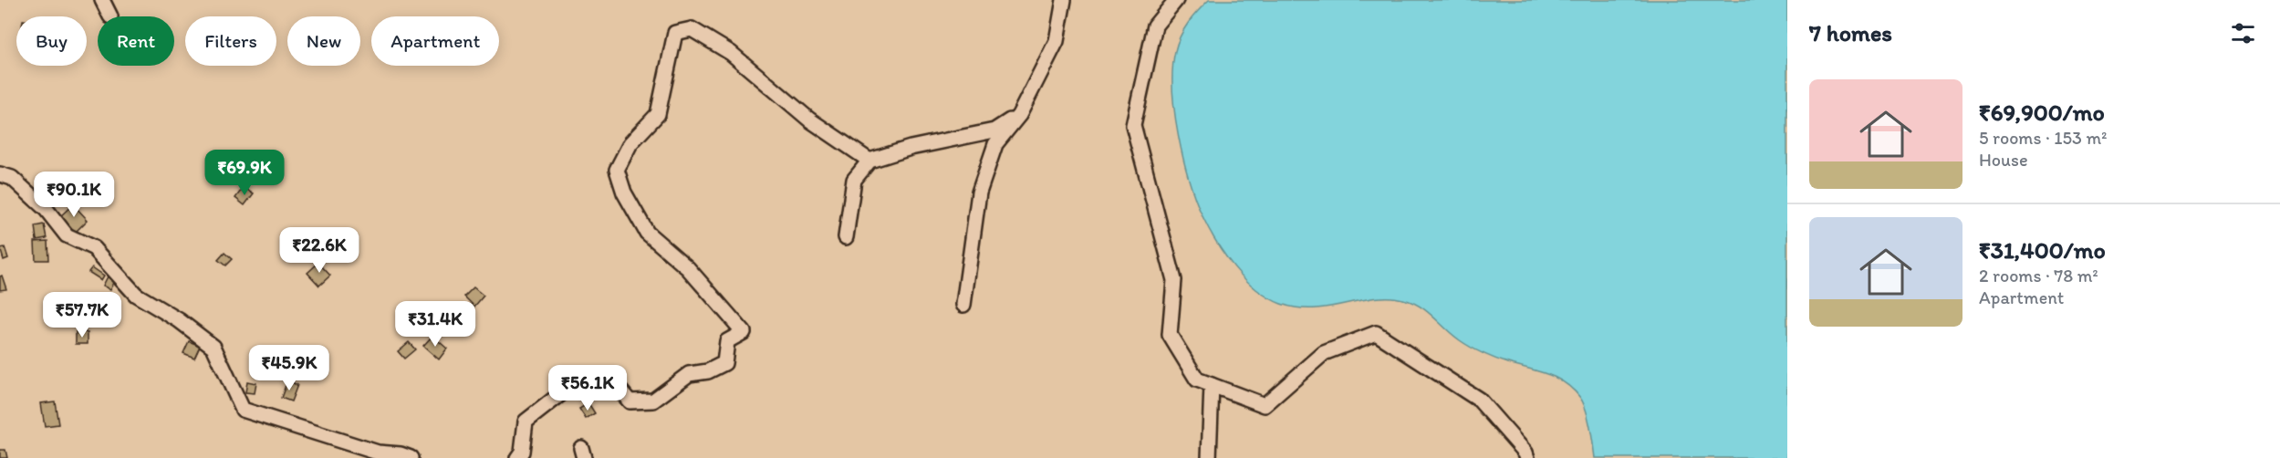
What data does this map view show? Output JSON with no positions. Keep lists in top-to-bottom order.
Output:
{
  "page": {
    "heading": "7 homes",
    "chip": [
      "Buy",
      "Rent",
      "Filters",
      "New",
      "Apartment"
    ],
    "list": [
      {
        "name": "₹69,900/mo",
        "note": "5 rooms · 153 m² · House"
      },
      {
        "name": "₹31,400/mo",
        "note": "2 rooms · 78 m² · Apartment"
      }
    ],
    "price": [
      "₹69.9K",
      "₹90.1K",
      "₹22.6K",
      "₹57.7K",
      "₹31.4K",
      "₹45.9K",
      "₹56.1K"
    ]
  }
}
